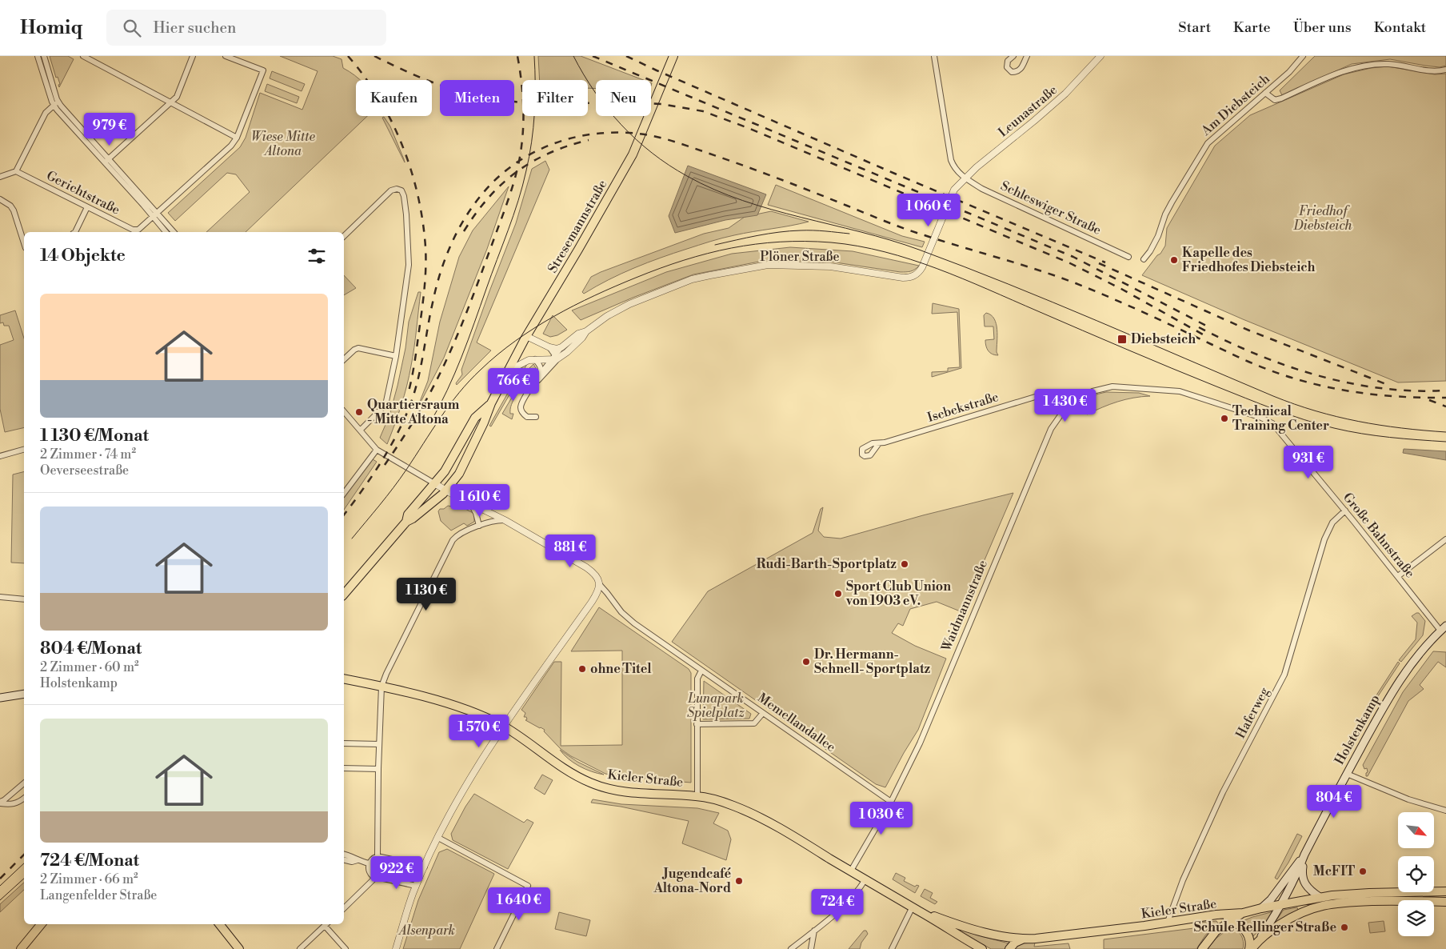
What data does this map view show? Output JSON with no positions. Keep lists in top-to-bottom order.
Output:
{
  "streets": {
    "main road": ["Stresemannstraße", "Holstenkamp", "Kieler Straße"],
    "street": [
      "Am Diebsteich",
      "Leunastraße",
      "Gerichtstraße",
      "Schleswiger Straße",
      "Plöner Straße",
      "Isebekstraße",
      "Große Bahnstraße",
      "Waidmannstraße",
      "Haferweg",
      "Memellandallee"
    ]
  },
  "crossings": [
    ["Leunastraße", "Schleswiger Straße"],
    ["Leunastraße", "Plöner Straße"],
    ["Schleswiger Straße", "Plöner Straße"],
    ["Isebekstraße", "Waidmannstraße"],
    ["Große Bahnstraße", "Waidmannstraße"],
    ["Große Bahnstraße", "Haferweg"],
    ["Große Bahnstraße", "Holstenkamp"],
    ["Waidmannstraße", "Memellandallee"],
    ["Waidmannstraße", "Kieler Straße"],
    ["Haferweg", "Kieler Straße"],
    ["Holstenkamp", "Kieler Straße"]
  ],
  "parks": [
    "Wiese Mitte Altona",
    "Friedhof Diebsteich",
    "Lunapark Spielplatz",
    "Alsenpark"
  ],
  "places": {
    "other": [
      "Kapelle des Friedhofes Diebsteich",
      "Quartiersraum - Mitte Altona",
      "Technical Training Center",
      "Rudi-Barth-Sportplatz",
      "Sport Club Union von 1903 eV.",
      "Dr. Hermann- Schnell- Sportplatz",
      "ohne Titel",
      "McFIT",
      "Jugendcafé Altona-Nord",
      "Schule Rellinger Straße"
    ],
    "transit": ["Diebsteich"]
  },
  "north": "bottom right",
  "page": {
    "header": "Homiq",
    "search": "Hier suchen",
    "nav": [
      "Start",
      "Karte",
      "Über uns",
      "Kontakt"
    ],
    "chip": [
      "Kaufen",
      "Mieten",
      "Filter",
      "Neu"
    ],
    "price": [
      "979 €",
      "1 060 €",
      "766 €",
      "1 430 €",
      "931 €",
      "1 610 €",
      "881 €",
      "1 130 €",
      "1 570 €",
      "804 €",
      "1 030 €",
      "922 €",
      "1 640 €",
      "724 €"
    ],
    "heading": "14 Objekte",
    "list": [
      {
        "name": "1 130 €/Monat",
        "note": "2 Zimmer · 74 m² · Oeverseestraße"
      },
      {
        "name": "804 €/Monat",
        "note": "2 Zimmer · 60 m² · Holstenkamp"
      },
      {
        "name": "724 €/Monat",
        "note": "2 Zimmer · 66 m² · Langenfelder Straße"
      }
    ]
  }
}
